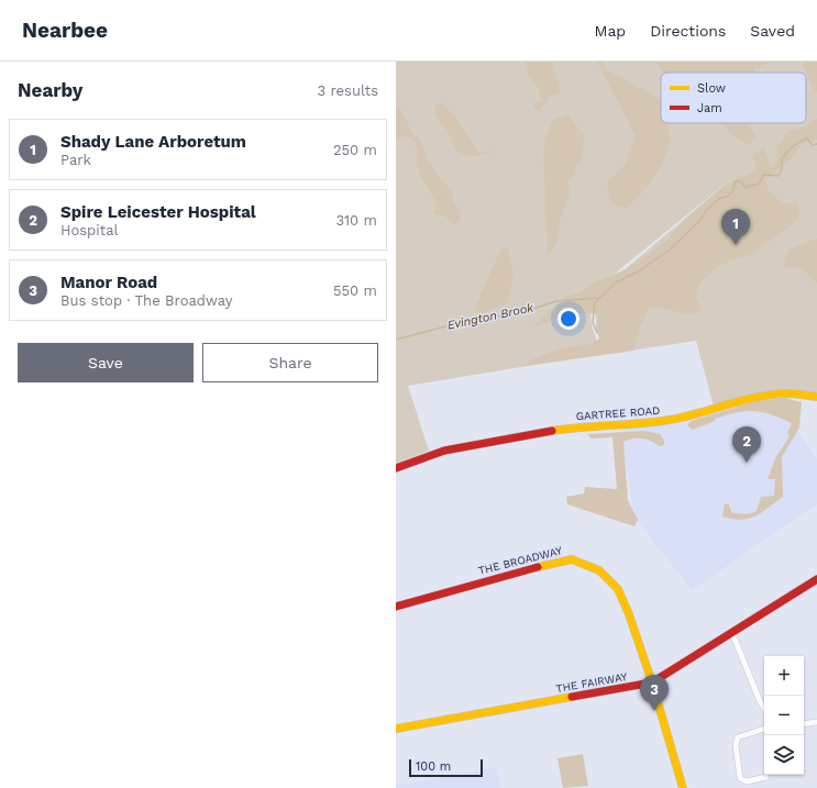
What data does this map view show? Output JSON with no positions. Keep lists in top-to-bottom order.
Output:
{
  "streets": {
    "street": ["GARTREE ROAD", "THE BROADWAY", "THE FAIRWAY"]
  },
  "crossings": [
    ["THE BROADWAY", "THE FAIRWAY"]
  ],
  "water": ["Evington Brook"],
  "legend": ["Slow", "Jam"],
  "scale_bar": "100 m",
  "page": {
    "header": "Nearbee",
    "nav": ["Map", "Directions", "Saved"],
    "heading": ["Nearby", "3 results"],
    "list": [
      {
        "mark": "1",
        "name": "Shady Lane Arboretum",
        "note": "Park",
        "value": "250 m"
      },
      {
        "mark": "2",
        "name": "Spire Leicester Hospital",
        "note": "Hospital",
        "value": "310 m"
      },
      {
        "mark": "3",
        "name": "Manor Road",
        "note": "Bus stop · The Broadway",
        "value": "550 m"
      }
    ],
    "pins": ["1", "2", "3"],
    "buttons": ["Save", "Share"],
    "map_buttons": ["+", "−"],
    "scale": "100 m"
  }
}
